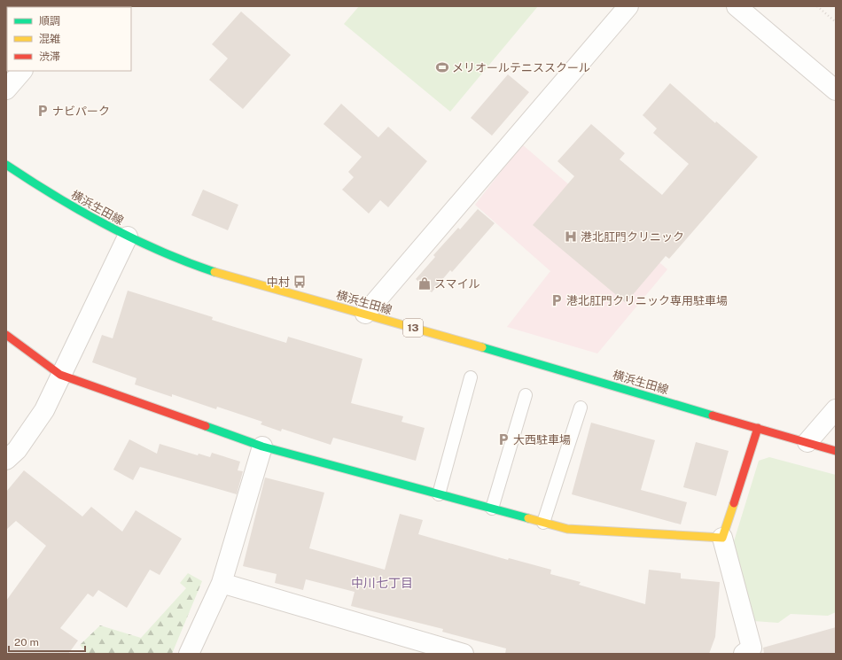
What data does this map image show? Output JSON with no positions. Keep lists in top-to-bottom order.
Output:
{
  "streets": {
    "main road": ["横浜生田線", "13"]
  },
  "districts": ["中川七丁目"],
  "places": {
    "sports": ["メリオールテニススクール"],
    "parking": ["ナビパーク", "港北肛門クリニック専用駐車場", "大西駐車場"],
    "hospital": ["港北肛門クリニック"],
    "bus stop": ["中村"],
    "shop": ["スマイル"]
  },
  "legend": ["順調", "混雑", "渋滞"],
  "scale_bar": "20 m"
}
